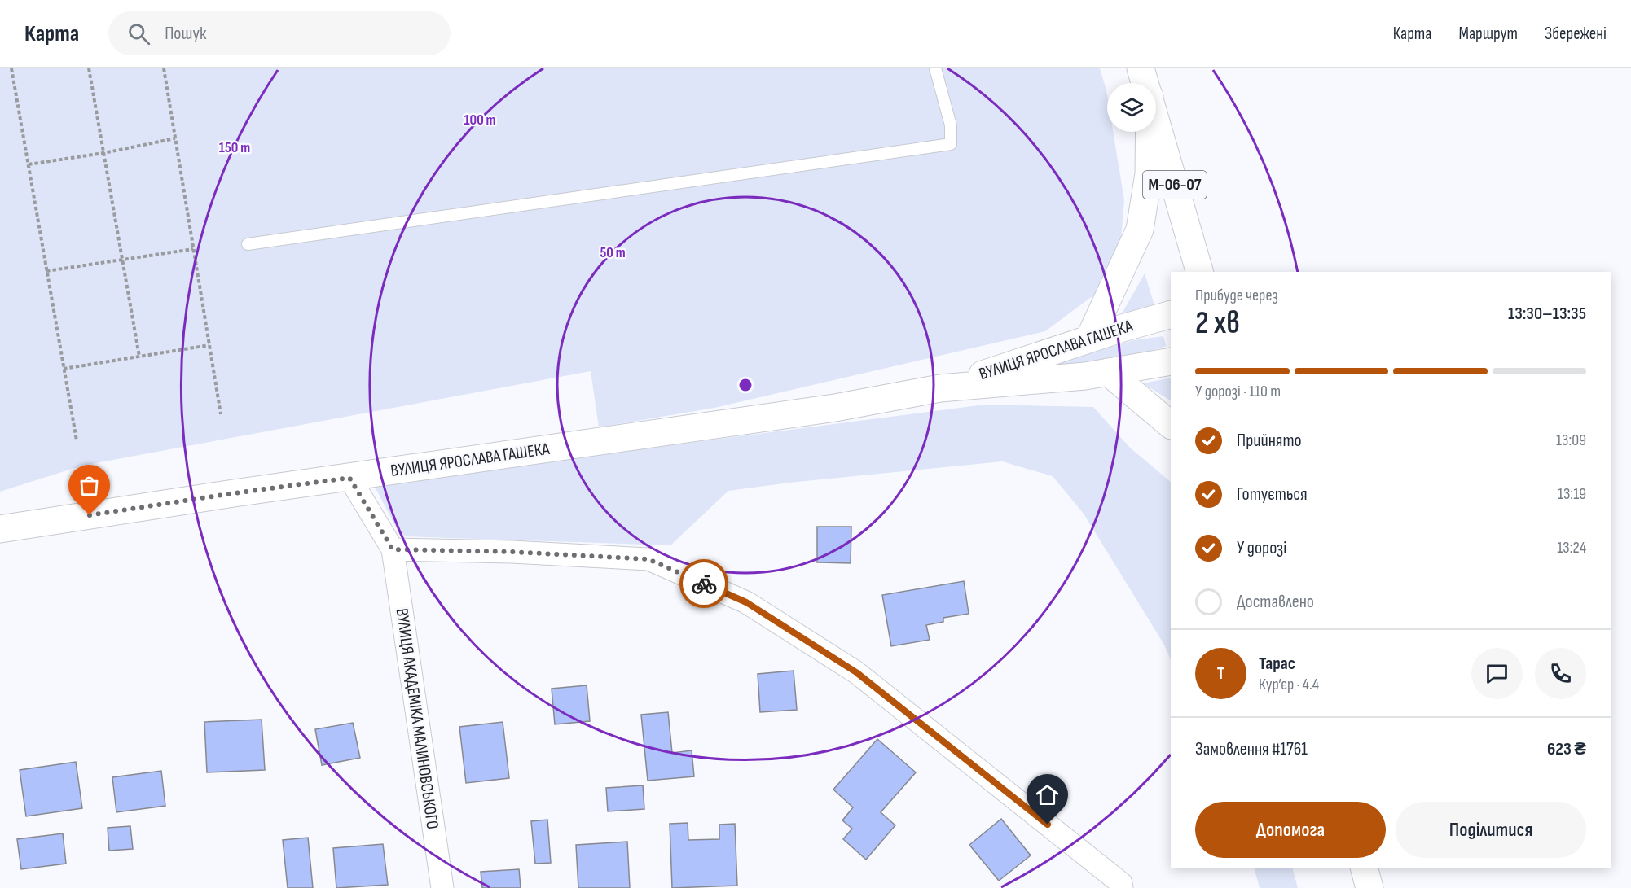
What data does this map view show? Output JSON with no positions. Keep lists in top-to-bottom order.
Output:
{
  "streets": {
    "main road": ["М-06-07", "ВУЛИЦЯ ЯРОСЛАВА ГАШЕКА"],
    "street": ["ВУЛИЦЯ АКАДЕМІКА МАЛИНОВСЬКОГО"]
  },
  "crossings": [
    ["ВУЛИЦЯ ЯРОСЛАВА ГАШЕКА", "ВУЛИЦЯ АКАДЕМІКА МАЛИНОВСЬКОГО"]
  ],
  "page": {
    "header": "Карта",
    "search": "Пошук",
    "nav": ["Карта", "Маршрут", "Збережені"],
    "heading": ["2 хв", "Прибуде через", "13:30–13:35"],
    "panel": [
      "Тарас",
      "Кур’єр · 4.4",
      "Замовлення #1761",
      "623 ₴"
    ],
    "bar": "У дорозі · 110 m",
    "list": [
      ["Прийнято", "13:09"],
      ["Готується", "13:19"],
      ["У дорозі", "13:24"],
      "Доставлено"
    ],
    "round": "Т",
    "buttons": ["Допомога", "Поділитися"]
  },
  "rings": ["100 m", "150 m", "50 m"]
}
